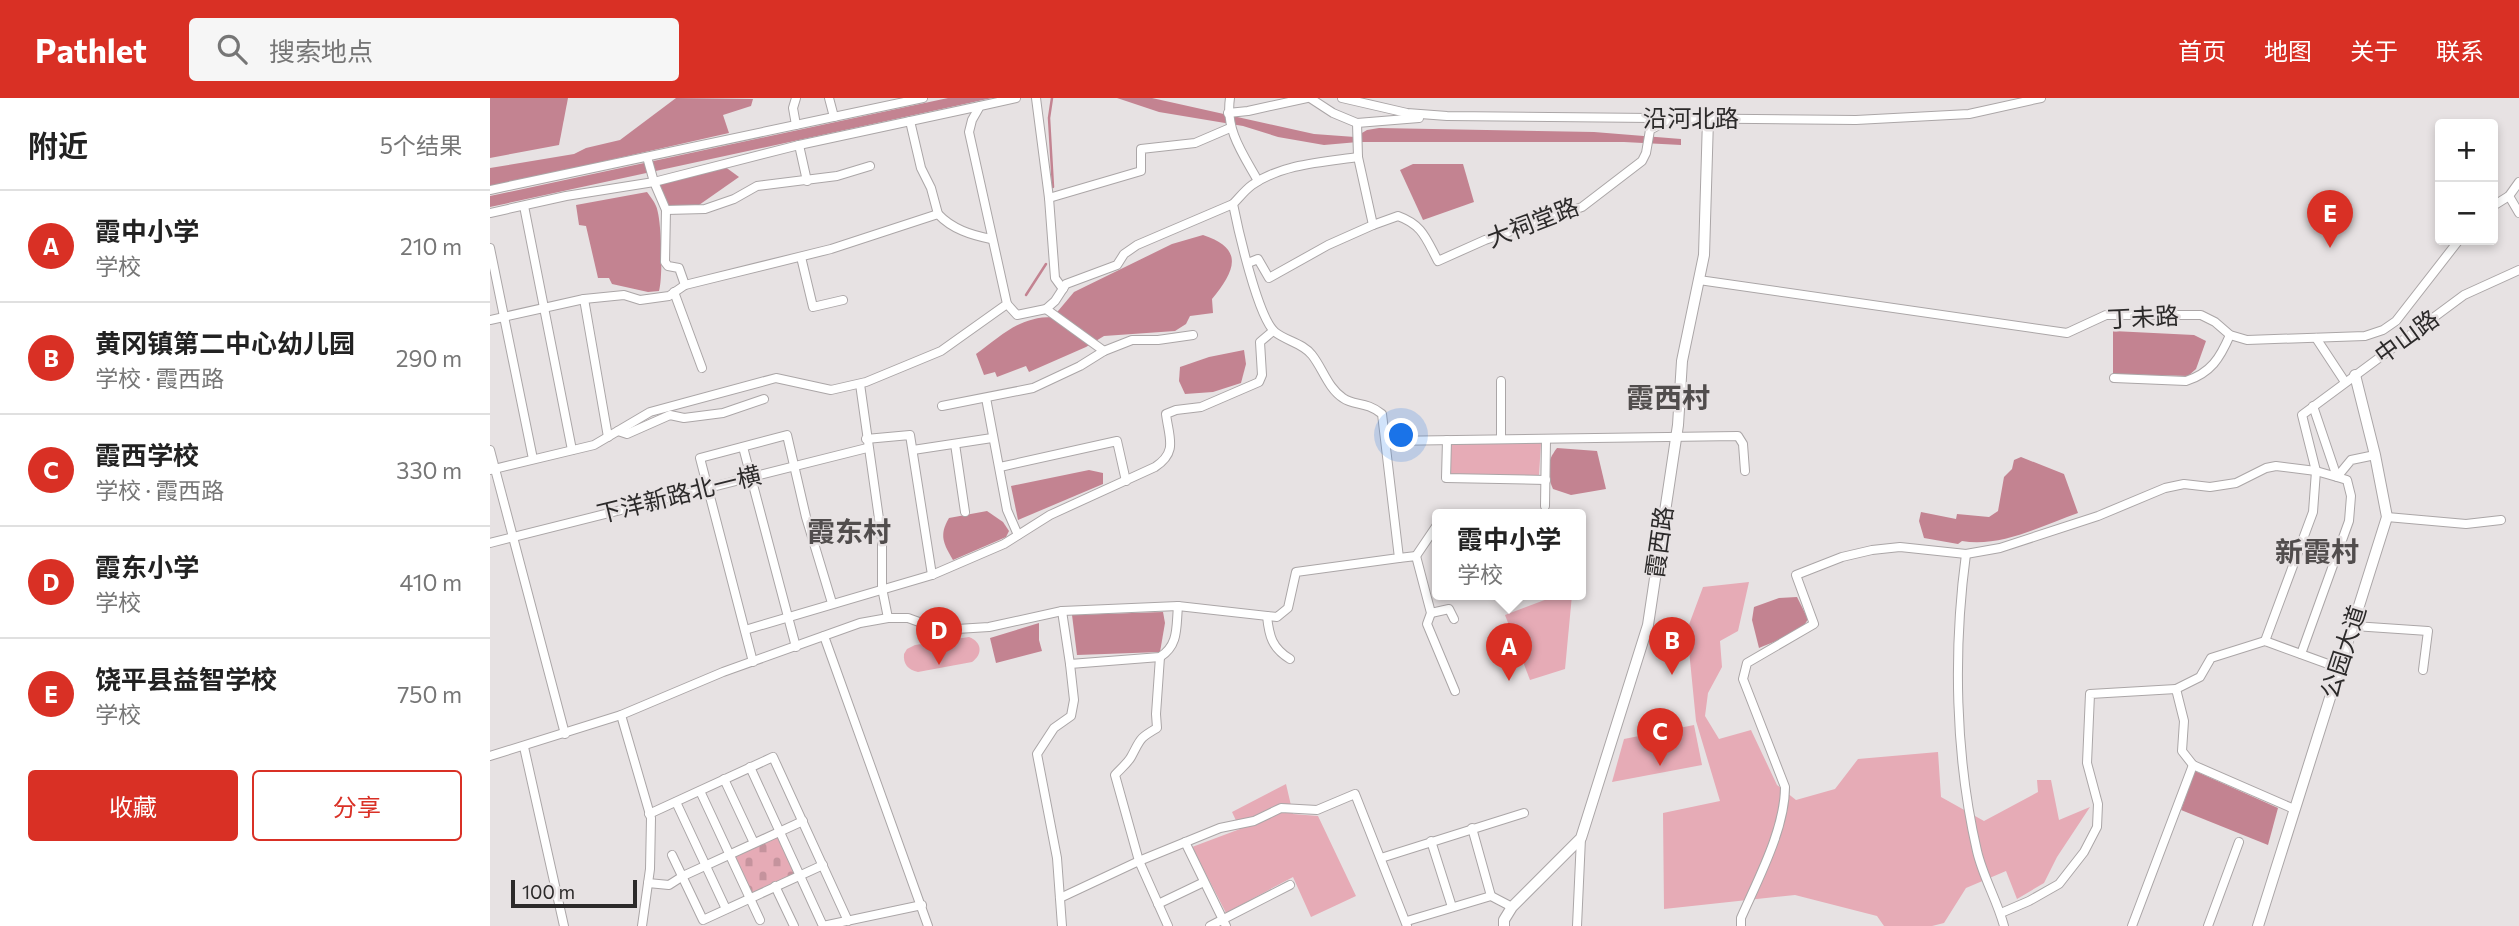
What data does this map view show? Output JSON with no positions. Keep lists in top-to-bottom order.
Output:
{
  "streets": {
    "main road": ["霞西路", "公园大道"],
    "street": [
      "沿河北路",
      "大祠堂路",
      "丁未路",
      "中山路",
      "下洋新路北一横"
    ]
  },
  "crossings": [
    ["沿河北路", "大祠堂路"],
    ["沿河北路", "霞西路"],
    ["丁未路", "霞西路"],
    ["中山路", "公园大道"]
  ],
  "districts": ["霞西村", "霞东村", "新霞村"],
  "scale_bar": "100 m",
  "page": {
    "header": "Pathlet",
    "search": "搜索地点",
    "nav": [
      "首页",
      "地图",
      "关于",
      "联系"
    ],
    "heading": ["附近", "5个结果"],
    "map_buttons": ["+", "−"],
    "list": [
      {
        "mark": "A",
        "name": "霞中小学",
        "note": "学校",
        "value": "210 m"
      },
      {
        "mark": "B",
        "name": "黄冈镇第二中心幼儿园",
        "note": "学校 · 霞西路",
        "value": "290 m"
      },
      {
        "mark": "C",
        "name": "霞西学校",
        "note": "学校 · 霞西路",
        "value": "330 m"
      },
      {
        "mark": "D",
        "name": "霞东小学",
        "note": "学校",
        "value": "410 m"
      },
      {
        "mark": "E",
        "name": "饶平县益智学校",
        "note": "学校",
        "value": "750 m"
      }
    ],
    "pins": [
      "E",
      "D",
      "B",
      "A",
      "C"
    ],
    "popup": ["霞中小学", "学校"],
    "buttons": ["收藏", "分享"],
    "scale": "100 m"
  }
}
